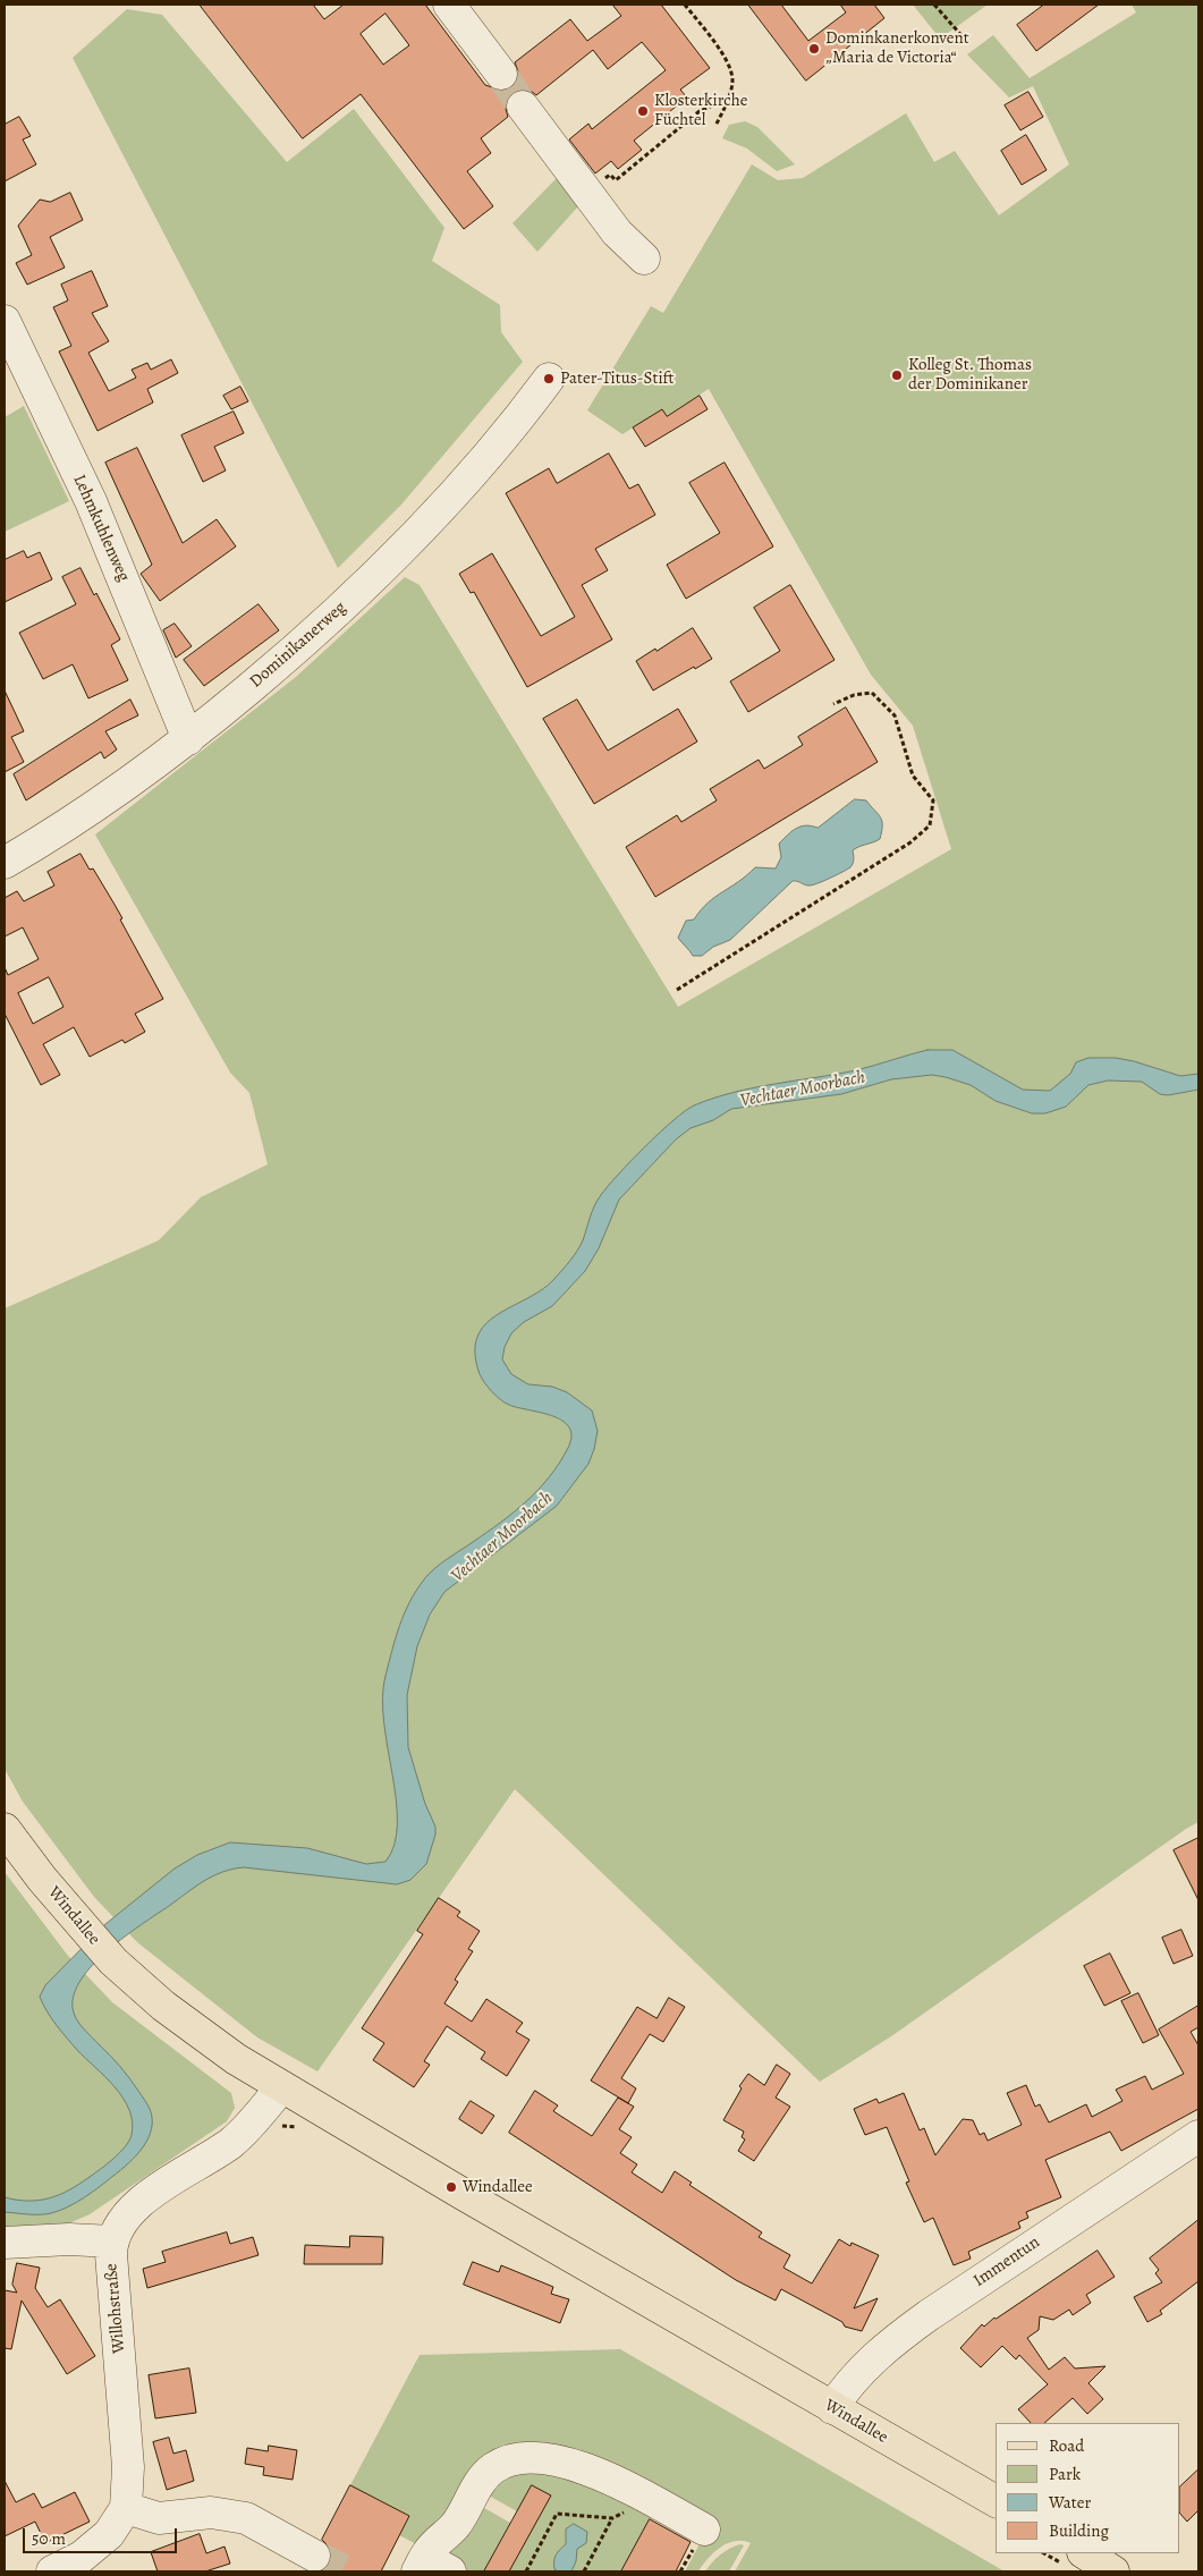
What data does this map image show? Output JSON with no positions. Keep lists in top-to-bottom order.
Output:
{
  "streets": {
    "main road": ["Windallee"],
    "street": [
      "Lehmkuhlenweg",
      "Dominikanerweg",
      "Immentun",
      "Willohstraße"
    ]
  },
  "crossings": [
    ["Lehmkuhlenweg", "Dominikanerweg"],
    ["Windallee", "Immentun"],
    ["Windallee", "Willohstraße"]
  ],
  "water": ["Vechtaer Moorbach"],
  "places": [
    "Dominkanerkonvent „Maria de Victoria“",
    "Klosterkirche Füchtel",
    "Kolleg St. Thomas der Dominikaner",
    "Pater-Titus-Stift",
    "Windallee"
  ],
  "legend": [
    "Road",
    "Park",
    "Water",
    "Building"
  ],
  "scale_bar": "50 m"
}
